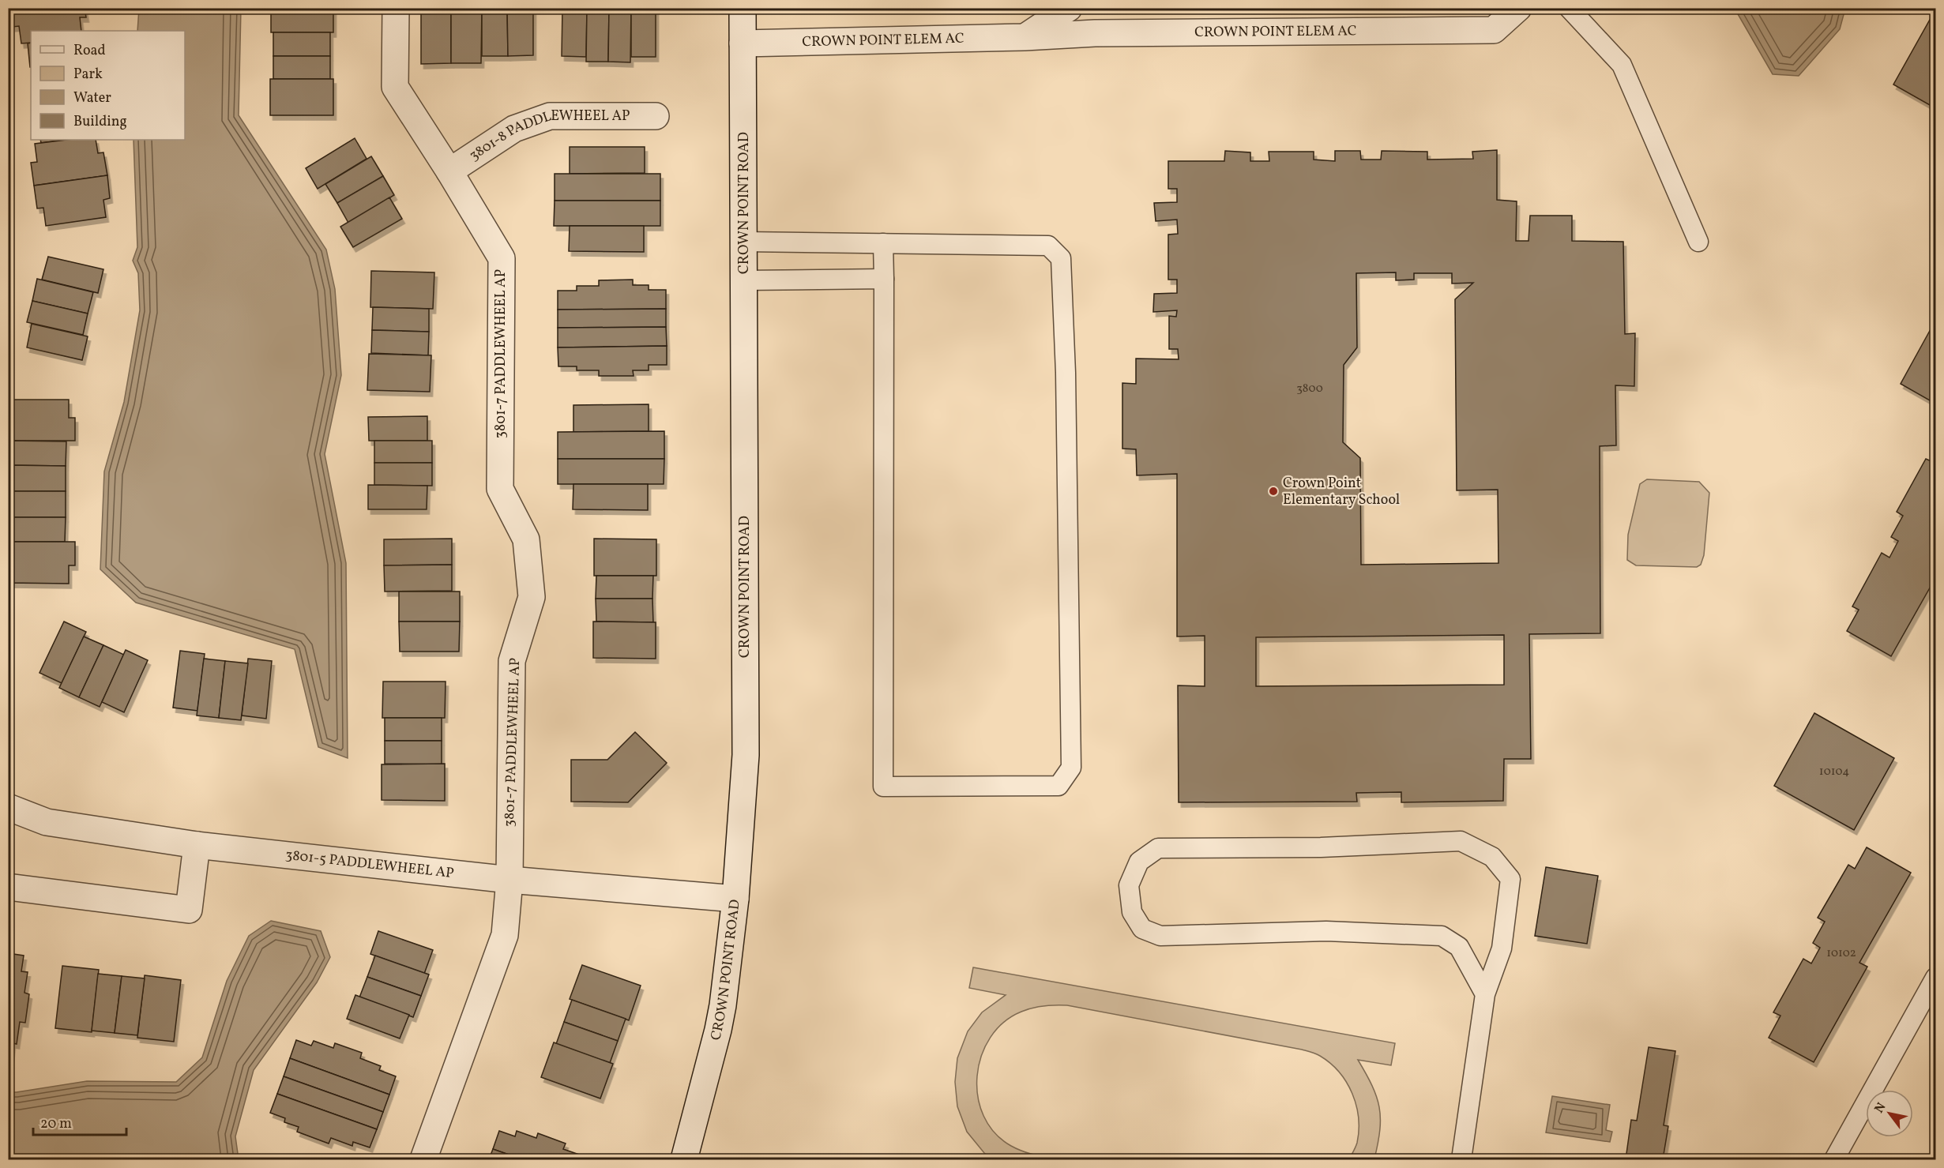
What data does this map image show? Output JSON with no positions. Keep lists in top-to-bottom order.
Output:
{
  "streets": {
    "street": [
      "CROWN POINT ELEM AC",
      "3801-8 PADDLEWHEEL AP",
      "CROWN POINT ROAD",
      "3801-7 PADDLEWHEEL AP",
      "3801-5 PADDLEWHEEL AP"
    ]
  },
  "crossings": [
    ["CROWN POINT ELEM AC", "CROWN POINT ROAD"],
    ["3801-8 PADDLEWHEEL AP", "3801-7 PADDLEWHEEL AP"],
    ["CROWN POINT ROAD", "3801-5 PADDLEWHEEL AP"],
    ["3801-7 PADDLEWHEEL AP", "3801-5 PADDLEWHEEL AP"]
  ],
  "places": ["Crown Point Elementary School"],
  "house_numbers": ["3800", "10104", "10102"],
  "legend": [
    "Road",
    "Park",
    "Water",
    "Building"
  ],
  "scale_bar": "20 m",
  "north": "top left"
}
